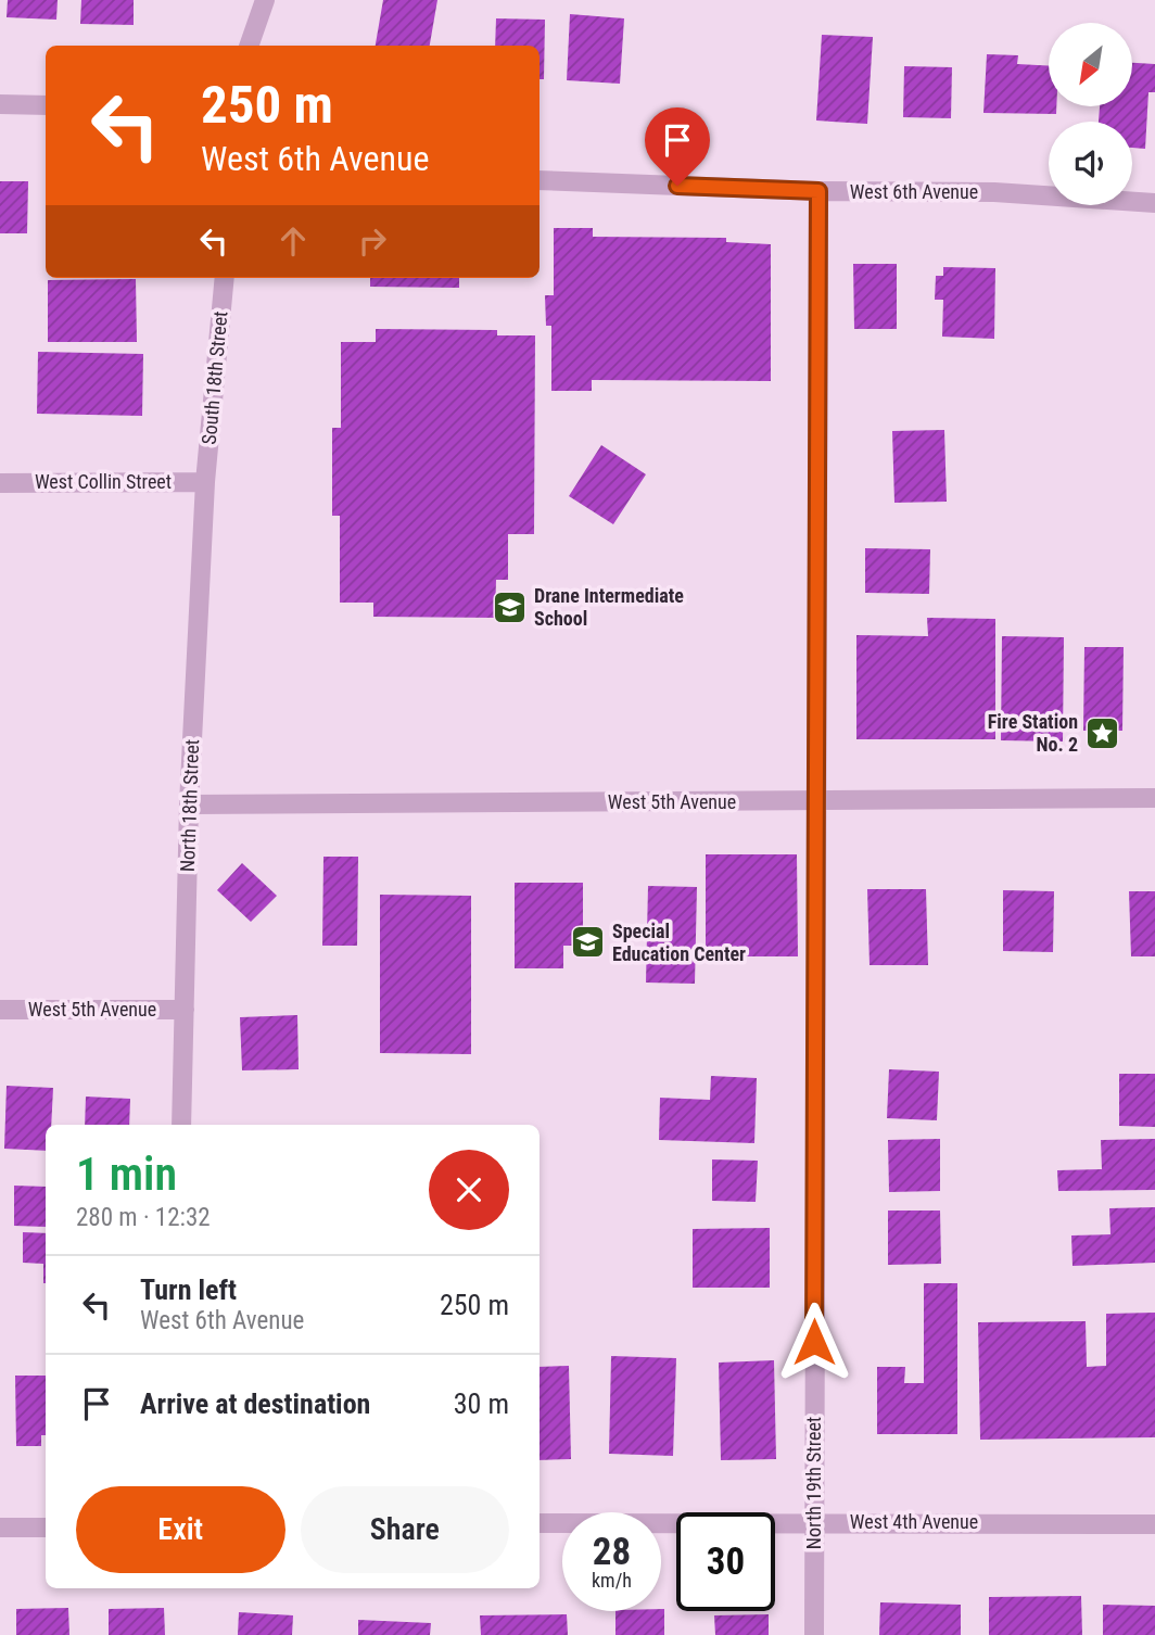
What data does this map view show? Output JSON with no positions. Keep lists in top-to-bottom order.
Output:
{
  "streets": {
    "street": [
      "West 6th Avenue",
      "South 18th Street",
      "West Collin Street",
      "West 5th Avenue",
      "North 18th Street",
      "North 19th Street",
      "West 4th Avenue"
    ]
  },
  "crossings": [
    ["West 6th Avenue", "North 19th Street"],
    ["South 18th Street", "West Collin Street"],
    ["South 18th Street", "North 18th Street"],
    ["West Collin Street", "North 18th Street"],
    ["West 5th Avenue", "North 18th Street"],
    ["West 5th Avenue", "North 19th Street"],
    ["North 19th Street", "West 4th Avenue"]
  ],
  "places": {
    "school or university": ["Drane Intermediate School", "Special Education Center"],
    "place": ["Fire Station No. 2"]
  },
  "north": "bottom left",
  "page": {
    "turn": ["250 m", "West 6th Avenue"],
    "heading": ["1 min", "280 m · 12:32"],
    "list": [
      {
        "name": "Turn left",
        "note": "West 6th Avenue",
        "value": "250 m"
      },
      {
        "name": "Arrive at destination",
        "value": "30 m"
      }
    ],
    "buttons": ["Exit", "Share"],
    "speed": "28 km/h",
    "limit": "30"
  }
}
